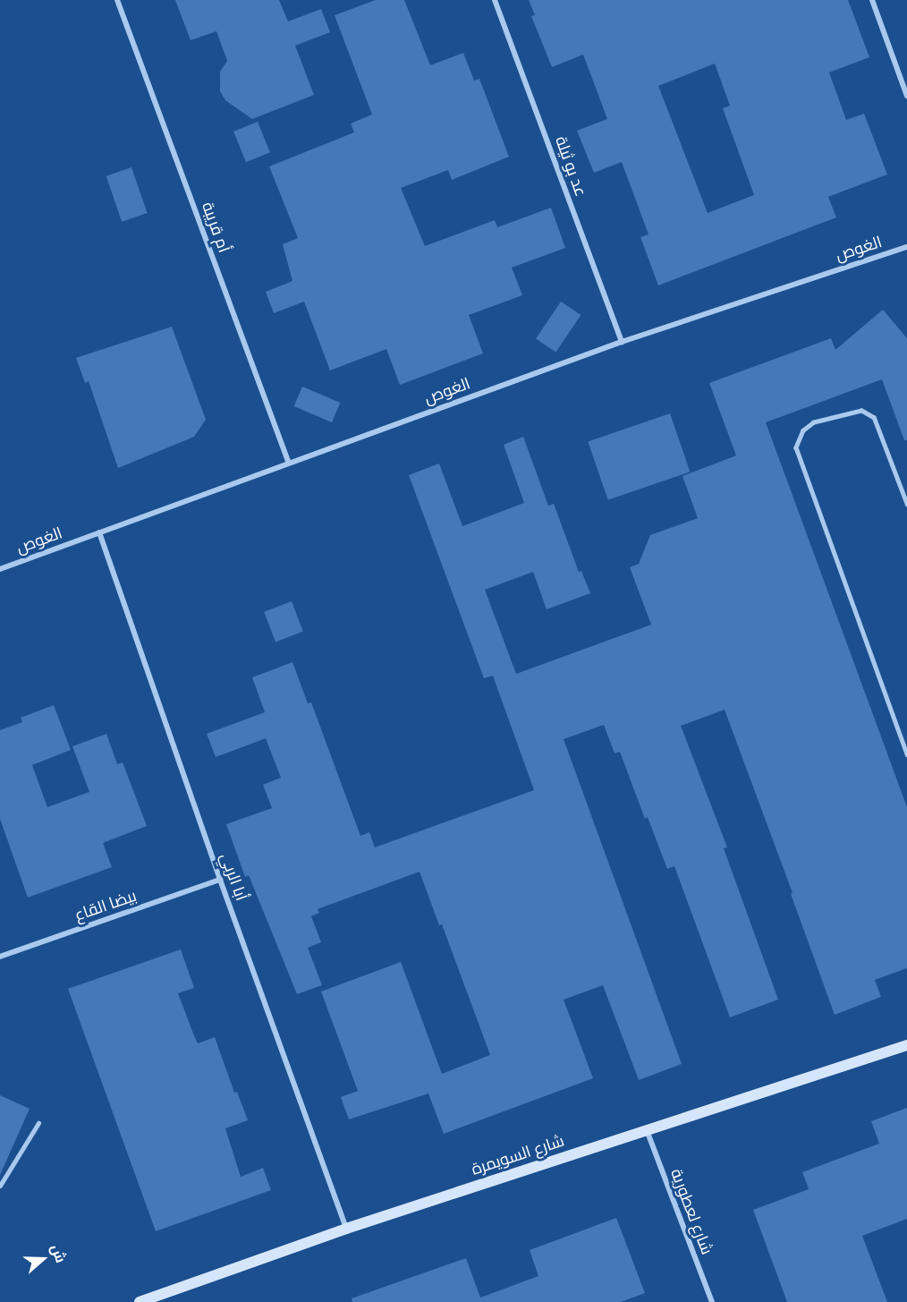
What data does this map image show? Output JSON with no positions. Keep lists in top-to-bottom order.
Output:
{
  "streets": {
    "street": [
      "عد بو ثيلة",
      "أم قريبة",
      "الغوص",
      "أبا الربي",
      "بيضا القاع",
      "شارع السويمرة",
      "شارع لعطورية"
    ]
  },
  "crossings": [
    ["عد بو ثيلة", "الغوص"],
    ["أم قريبة", "الغوص"],
    ["الغوص", "أبا الربي"],
    ["أبا الربي", "بيضا القاع"],
    ["أبا الربي", "شارع السويمرة"],
    ["شارع السويمرة", "شارع لعطورية"]
  ],
  "north": "right"
}
